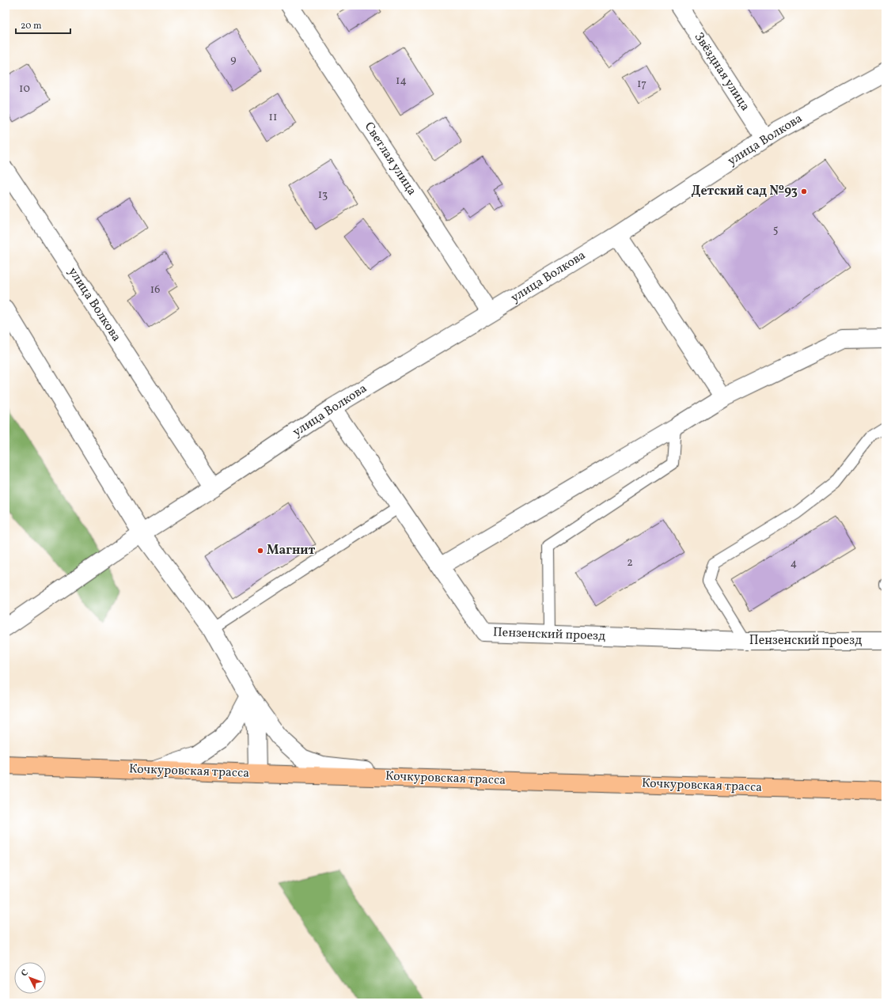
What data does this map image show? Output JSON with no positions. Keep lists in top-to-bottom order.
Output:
{
  "streets": {
    "main road": ["Кочкуровская трасса"],
    "street": [
      "Звёздная улица",
      "улица Волкова",
      "Светлая улица",
      "Пензенский проезд"
    ]
  },
  "crossings": [
    ["Звёздная улица", "улица Волкова"],
    ["улица Волкова", "Светлая улица"],
    ["улица Волкова", "Пензенский проезд"]
  ],
  "places": ["Детский сад №93", "Магнит"],
  "house_numbers": [
    "9",
    "14",
    "17",
    "10",
    "11",
    "13",
    "5",
    "16",
    "2",
    "4"
  ],
  "scale_bar": "20 m",
  "north": "top left"
}
